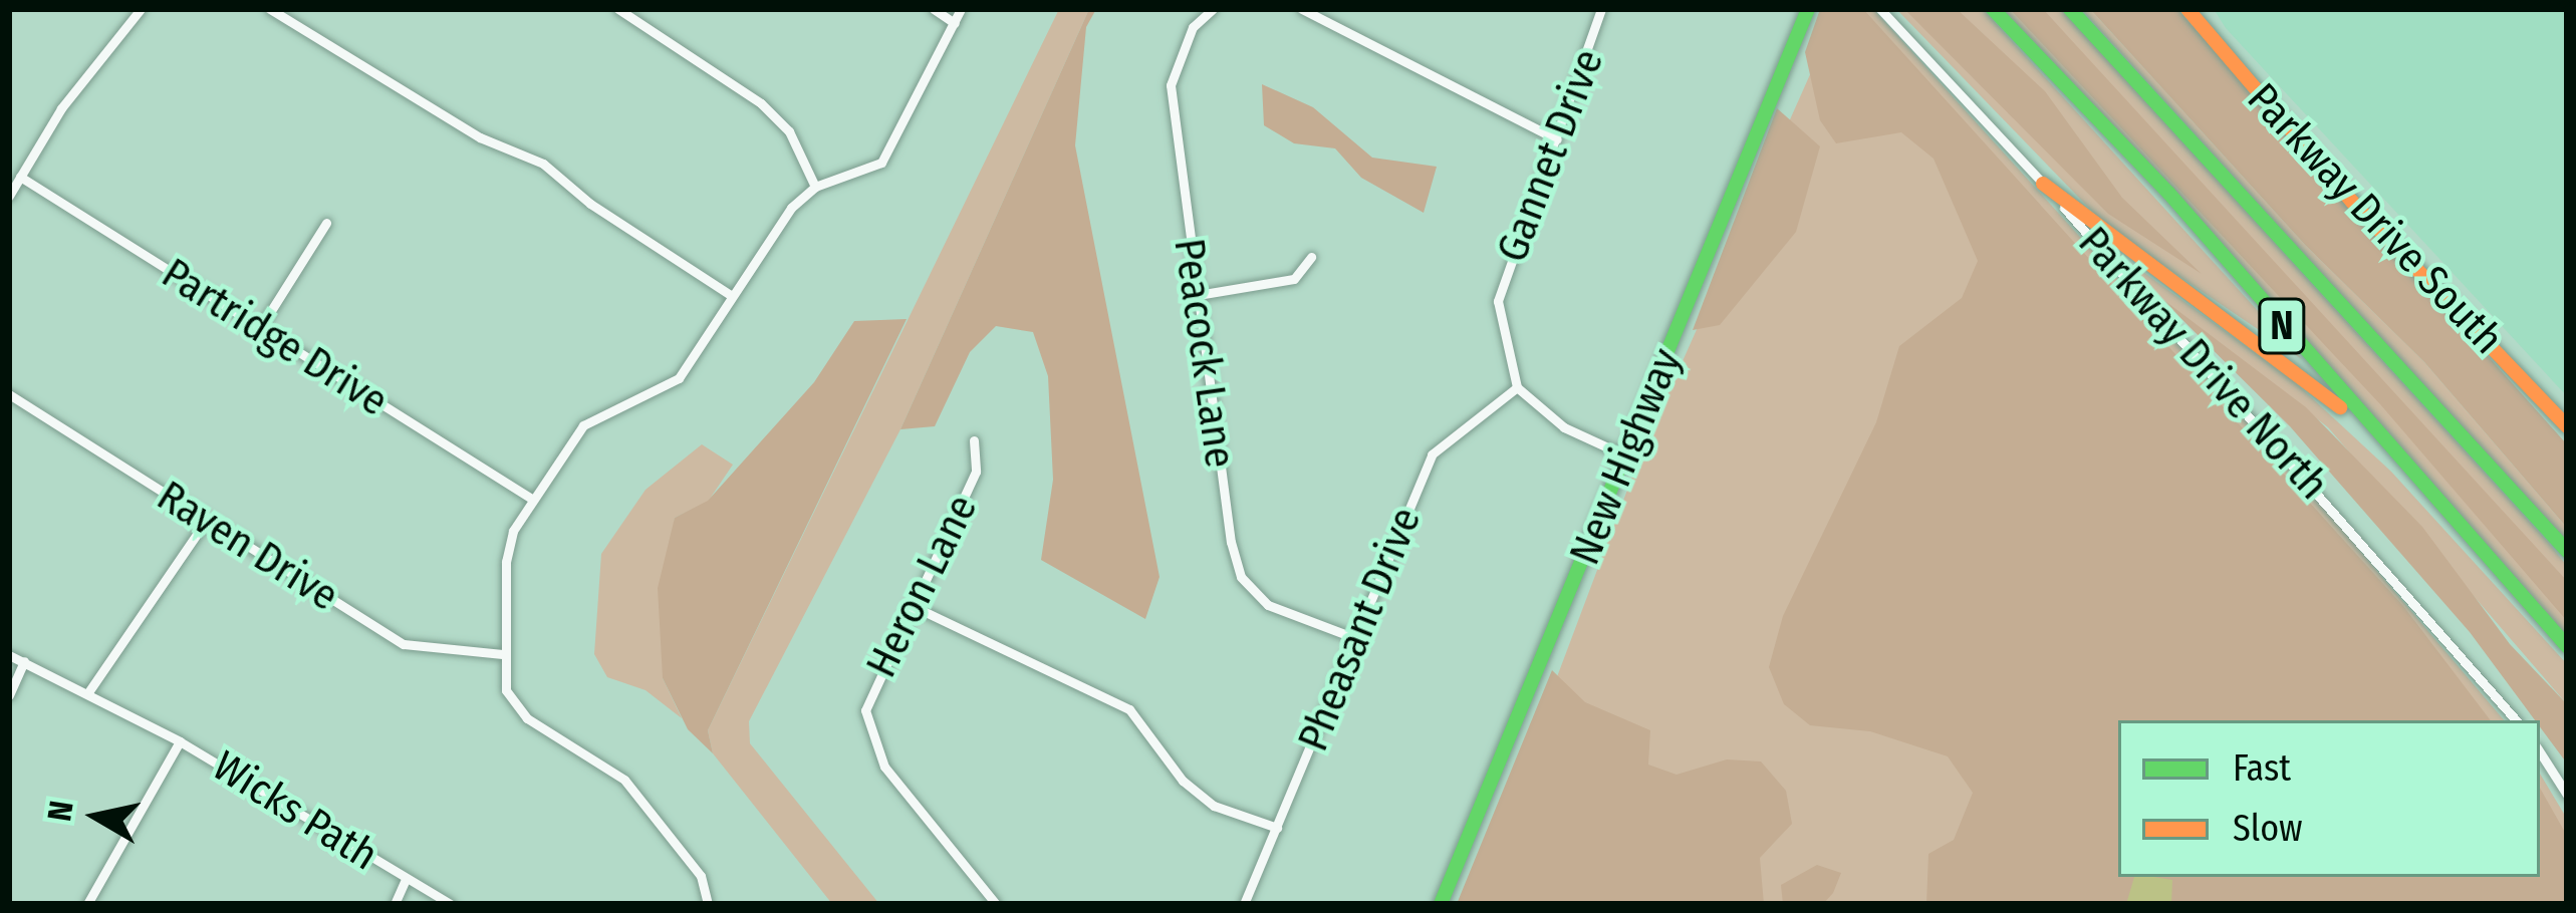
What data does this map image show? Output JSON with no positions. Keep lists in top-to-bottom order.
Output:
{
  "streets": {
    "main road": ["Parkway Drive South", "N", "New Highway"],
    "street": [
      "Gannet Drive",
      "Partridge Drive",
      "Peacock Lane",
      "Parkway Drive North",
      "Raven Drive",
      "Heron Lane",
      "Pheasant Drive",
      "Wicks Path"
    ]
  },
  "crossings": [
    ["Gannet Drive", "Pheasant Drive"],
    ["Peacock Lane", "Pheasant Drive"]
  ],
  "legend": ["Fast", "Slow"],
  "north": "left"
}
